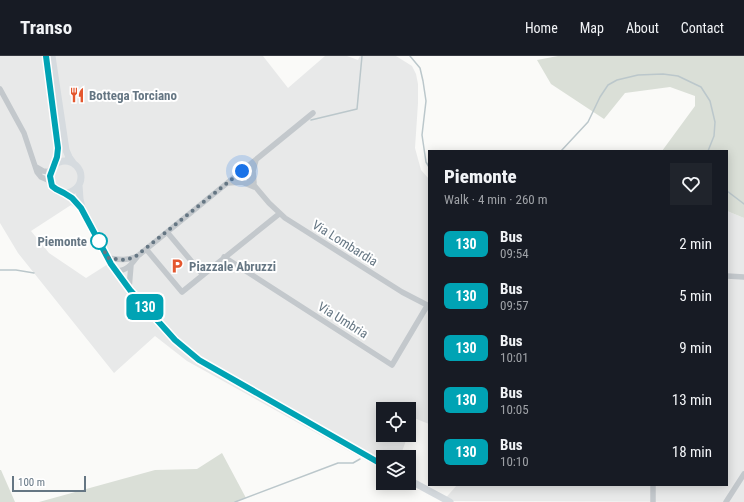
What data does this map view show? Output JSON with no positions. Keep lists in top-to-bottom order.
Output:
{
  "streets": {
    "street": ["Via Lombardia", "Via Umbria"]
  },
  "crossings": [
    ["Via Lombardia", "Via Umbria"]
  ],
  "places": {
    "restaurant": ["Bottega Torciano"],
    "other": ["Piemonte"],
    "parking": ["Piazzale Abruzzi"]
  },
  "lines": ["bus line 130"],
  "scale_bar": "100 m",
  "page": {
    "header": "Transo",
    "nav": [
      "Home",
      "Map",
      "About",
      "Contact"
    ],
    "on_map": "130",
    "heading": ["Piemonte", "Walk · 4 min · 260 m"],
    "list": [
      {
        "mark": "130",
        "name": "Bus",
        "note": "09:54",
        "value": "2 min"
      },
      {
        "mark": "130",
        "name": "Bus",
        "note": "09:57",
        "value": "5 min"
      },
      {
        "mark": "130",
        "name": "Bus",
        "note": "10:01",
        "value": "9 min"
      },
      {
        "mark": "130",
        "name": "Bus",
        "note": "10:05",
        "value": "13 min"
      },
      {
        "mark": "130",
        "name": "Bus",
        "note": "10:10",
        "value": "18 min"
      }
    ],
    "scale": "100 m"
  }
}
